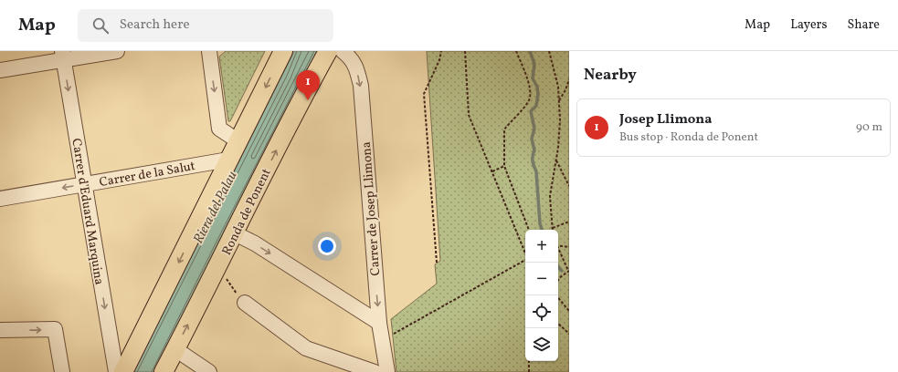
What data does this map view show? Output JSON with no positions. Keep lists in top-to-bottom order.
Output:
{
  "streets": {
    "main road": ["Ronda de Ponent"],
    "street": ["Carrer de la Salut", "Carrer de Josep Llimona", "Carrer d'Eduard Marquina"]
  },
  "crossings": [
    ["Carrer de la Salut", "Carrer d'Eduard Marquina"]
  ],
  "one_way": ["Carrer de Josep Llimona", "Carrer d'Eduard Marquina"],
  "water": ["Riera del Palau"],
  "page": {
    "header": "Map",
    "search": "Search here",
    "nav": ["Map", "Layers", "Share"],
    "heading": "Nearby",
    "pins": "1",
    "list": [
      {
        "mark": "1",
        "name": "Josep Llimona",
        "note": "Bus stop · Ronda de Ponent",
        "value": "90 m"
      }
    ],
    "map_buttons": ["+", "−"]
  }
}
